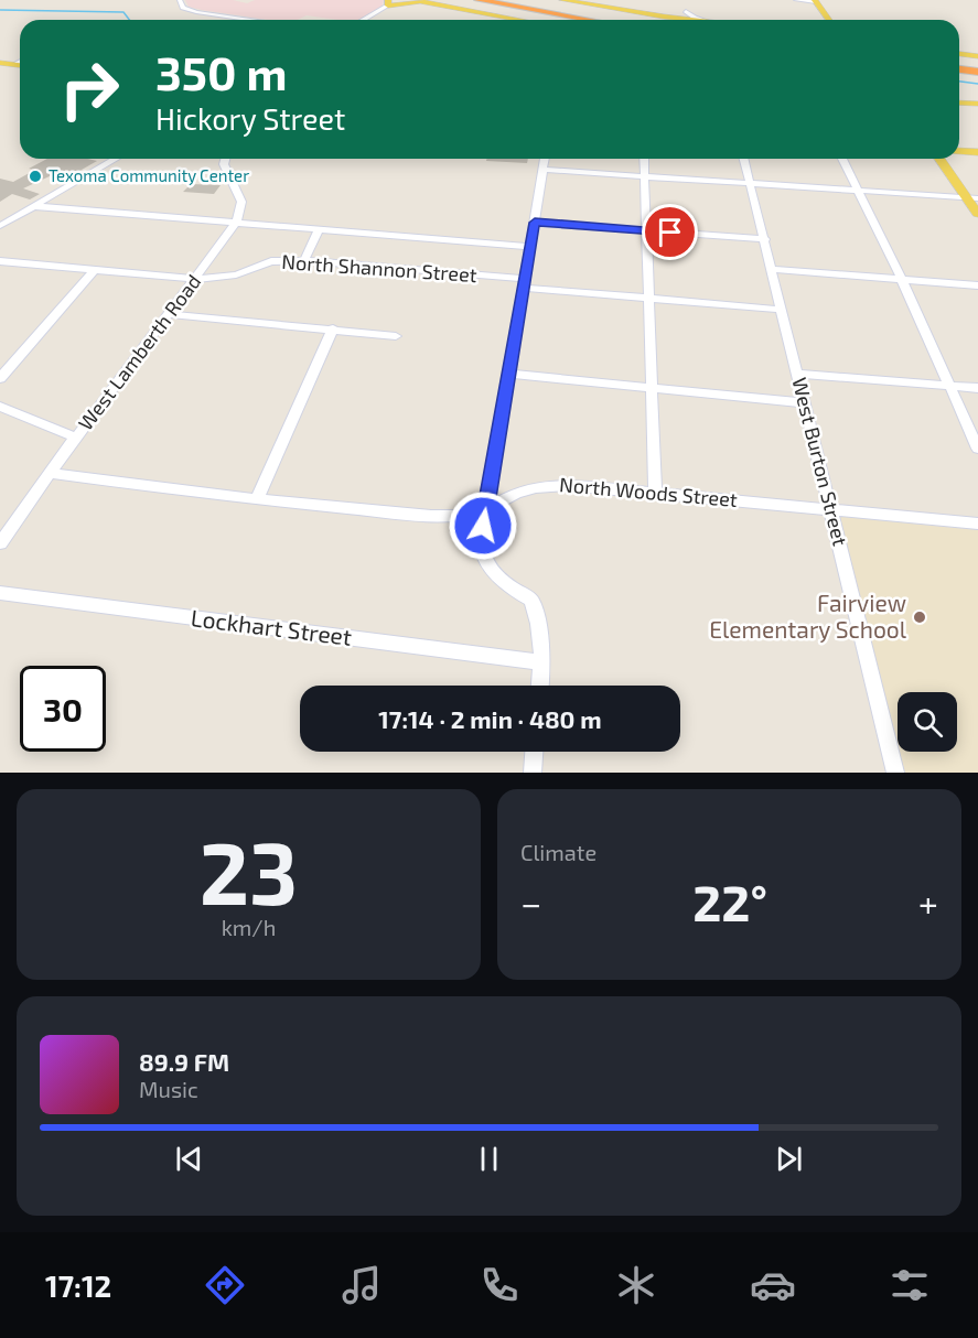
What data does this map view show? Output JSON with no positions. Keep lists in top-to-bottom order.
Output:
{
  "streets": {
    "street": [
      "North Shannon Street",
      "West Lamberth Road",
      "West Burton Street",
      "North Woods Street",
      "Lockhart Street"
    ]
  },
  "crossings": [
    ["North Shannon Street", "West Lamberth Road"],
    ["North Shannon Street", "West Burton Street"],
    ["West Lamberth Road", "North Woods Street"],
    ["West Burton Street", "North Woods Street"]
  ],
  "places": ["Texoma Community Center", "Fairview Elementary School"],
  "page": {
    "turn": ["350 m", "Hickory Street"],
    "limit": "30",
    "trip": "17:14 · 2 min · 480 m",
    "tile": [
      ["23", "km/h"],
      "Climate"
    ],
    "heat": ["−", "22°", "+"],
    "song": ["89.9 FM", "Music"],
    "tabs": "17:12"
  }
}
